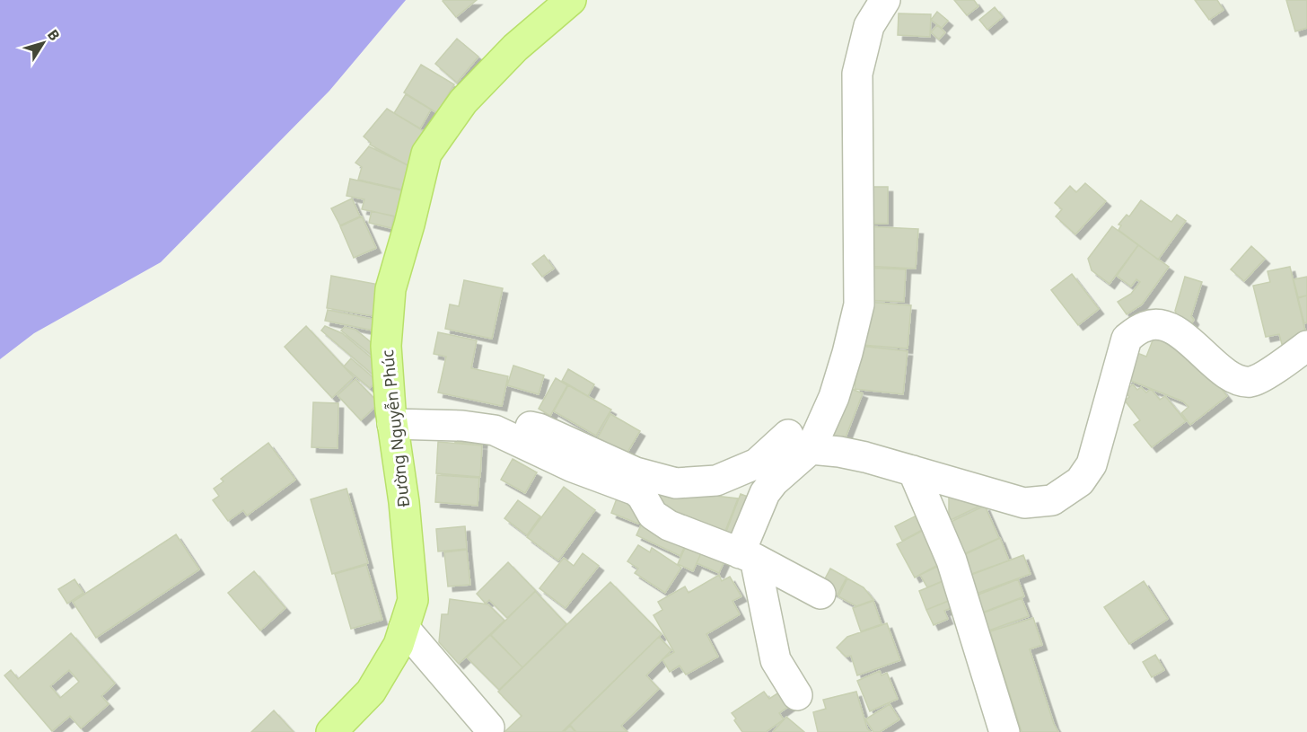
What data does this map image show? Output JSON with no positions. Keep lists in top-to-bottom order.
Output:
{
  "streets": {
    "main road": ["Đường Nguyễn Phúc"]
  },
  "north": "top right"
}
